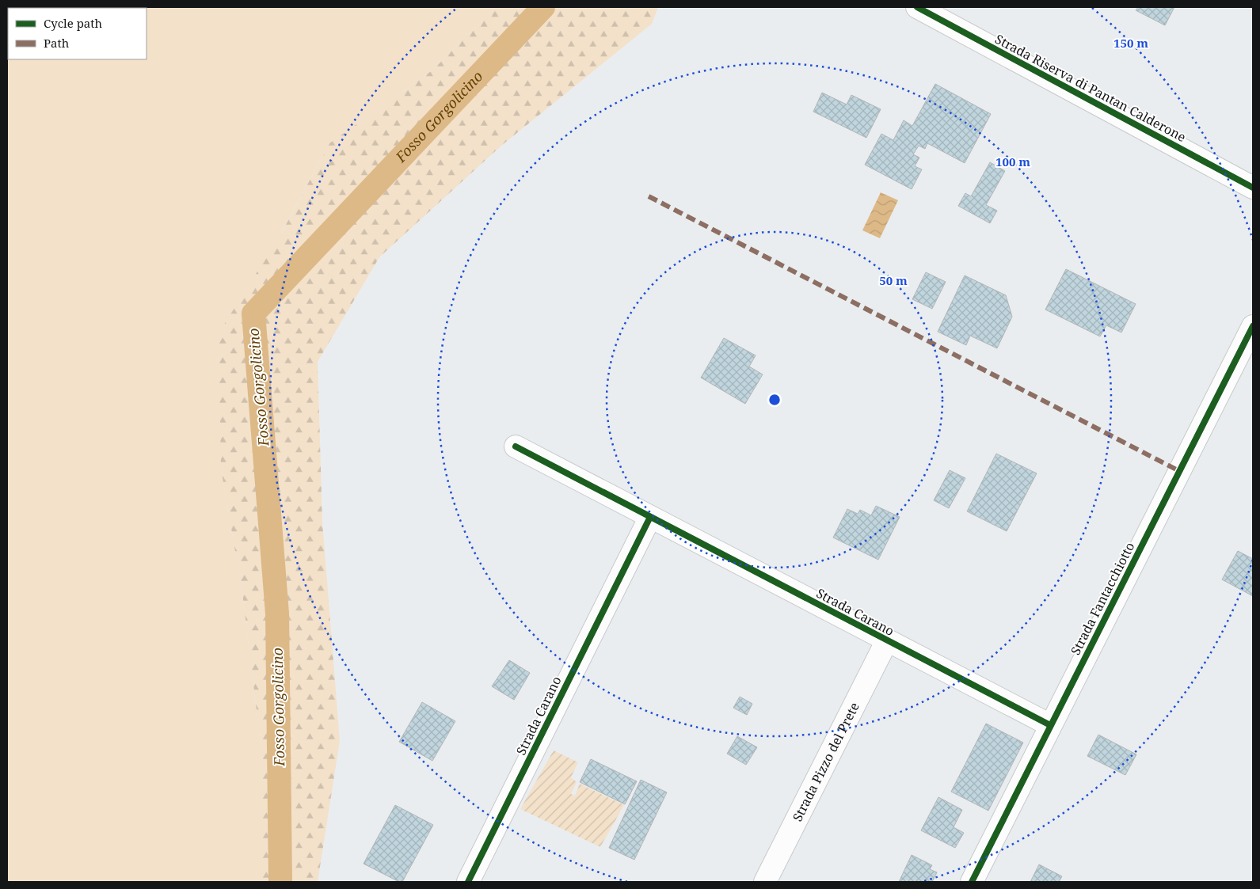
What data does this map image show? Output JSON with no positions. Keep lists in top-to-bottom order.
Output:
{
  "streets": {
    "street": [
      "Strada Riserva di Pantan Calderone",
      "Strada Fantacchiotto",
      "Strada Carano",
      "Strada Pizzo del Prete"
    ]
  },
  "crossings": [
    ["Strada Fantacchiotto", "Strada Carano"],
    ["Strada Carano", "Strada Pizzo del Prete"]
  ],
  "water": ["Fosso Gorgolicino"],
  "legend": ["Cycle path", "Path"],
  "rings": ["150 m", "100 m", "50 m"]
}
